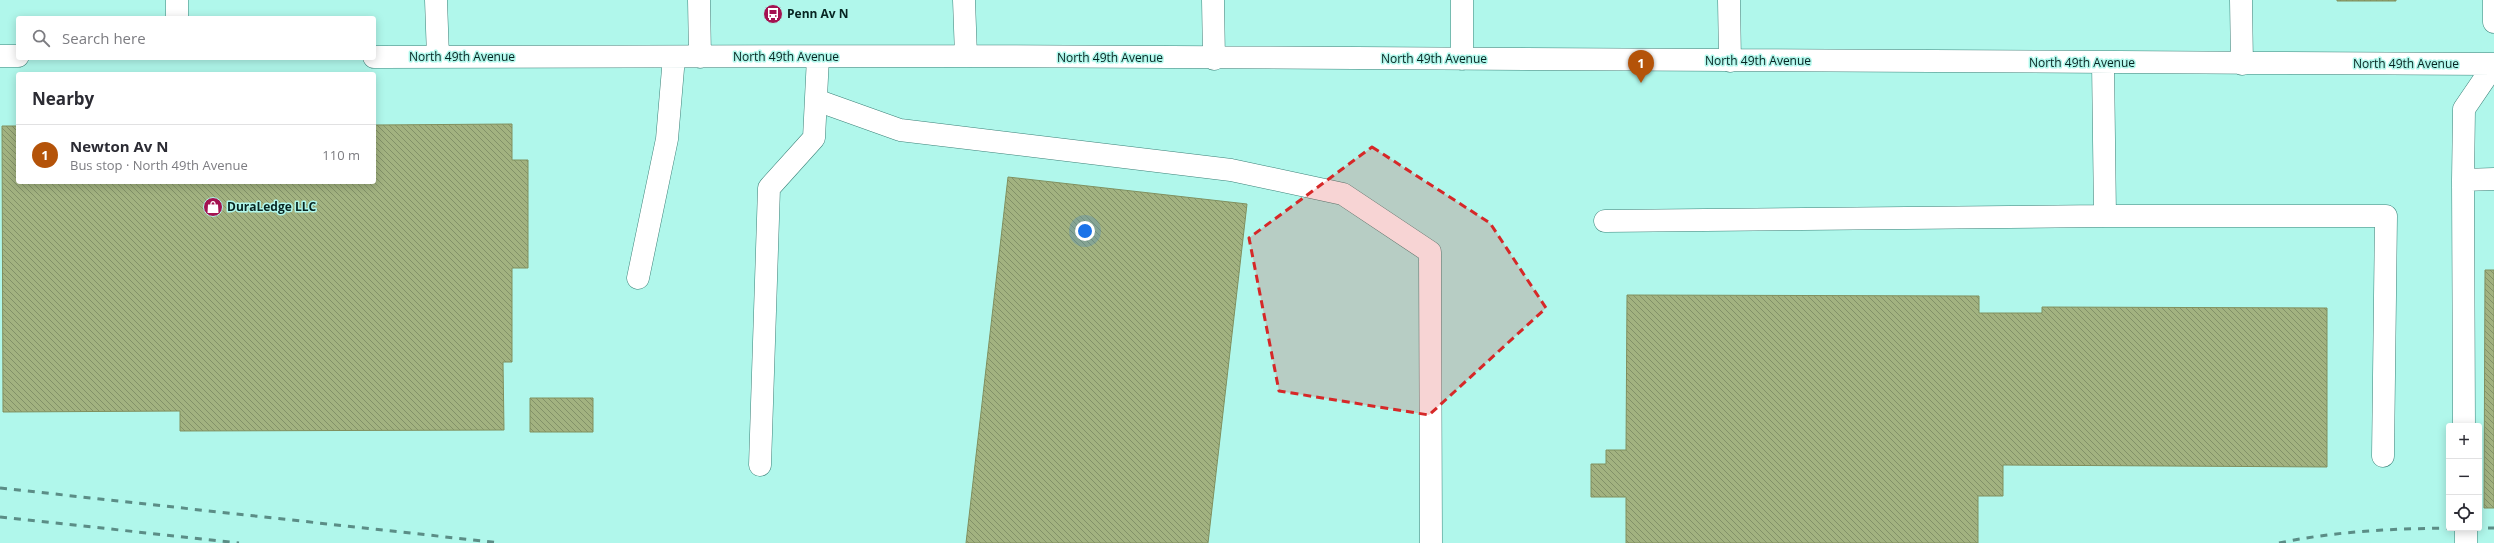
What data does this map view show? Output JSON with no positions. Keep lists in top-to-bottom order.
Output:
{
  "streets": {
    "street": ["North 49th Avenue"]
  },
  "places": {
    "bus stop": ["Penn Av N"],
    "shop": ["DuraLedge LLC"]
  },
  "page": {
    "search": "Search here",
    "pins": "1",
    "heading": "Nearby",
    "list": [
      {
        "mark": "1",
        "name": "Newton Av N",
        "note": "Bus stop · North 49th Avenue",
        "value": "110 m"
      }
    ],
    "map_buttons": ["+", "−"]
  }
}
